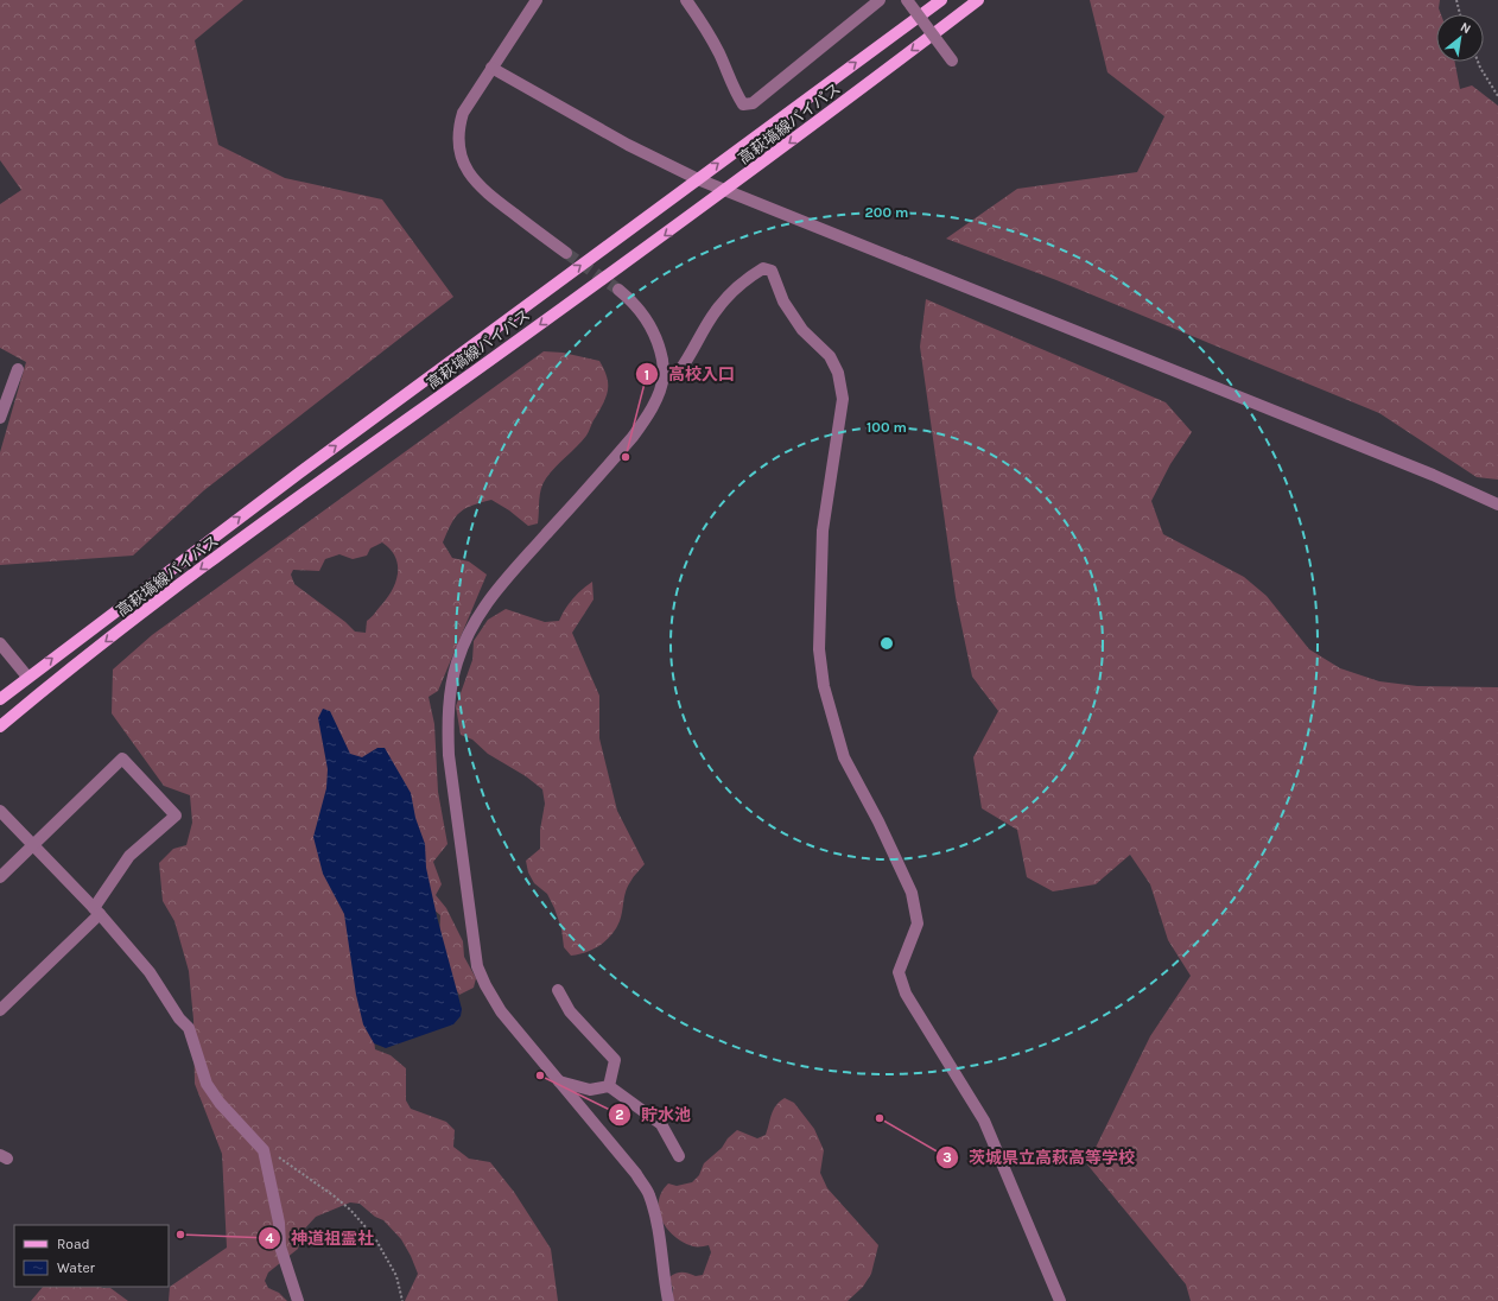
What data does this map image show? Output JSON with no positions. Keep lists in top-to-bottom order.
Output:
{
  "streets": {
    "main road": ["高萩塙線バイパス"]
  },
  "places": [
    "高校入口",
    "貯水池",
    "茨城県立高萩高等学校",
    "神道祖霊社"
  ],
  "legend": ["Road", "Water"],
  "north": "top right",
  "rings": ["200 m", "100 m"]
}
